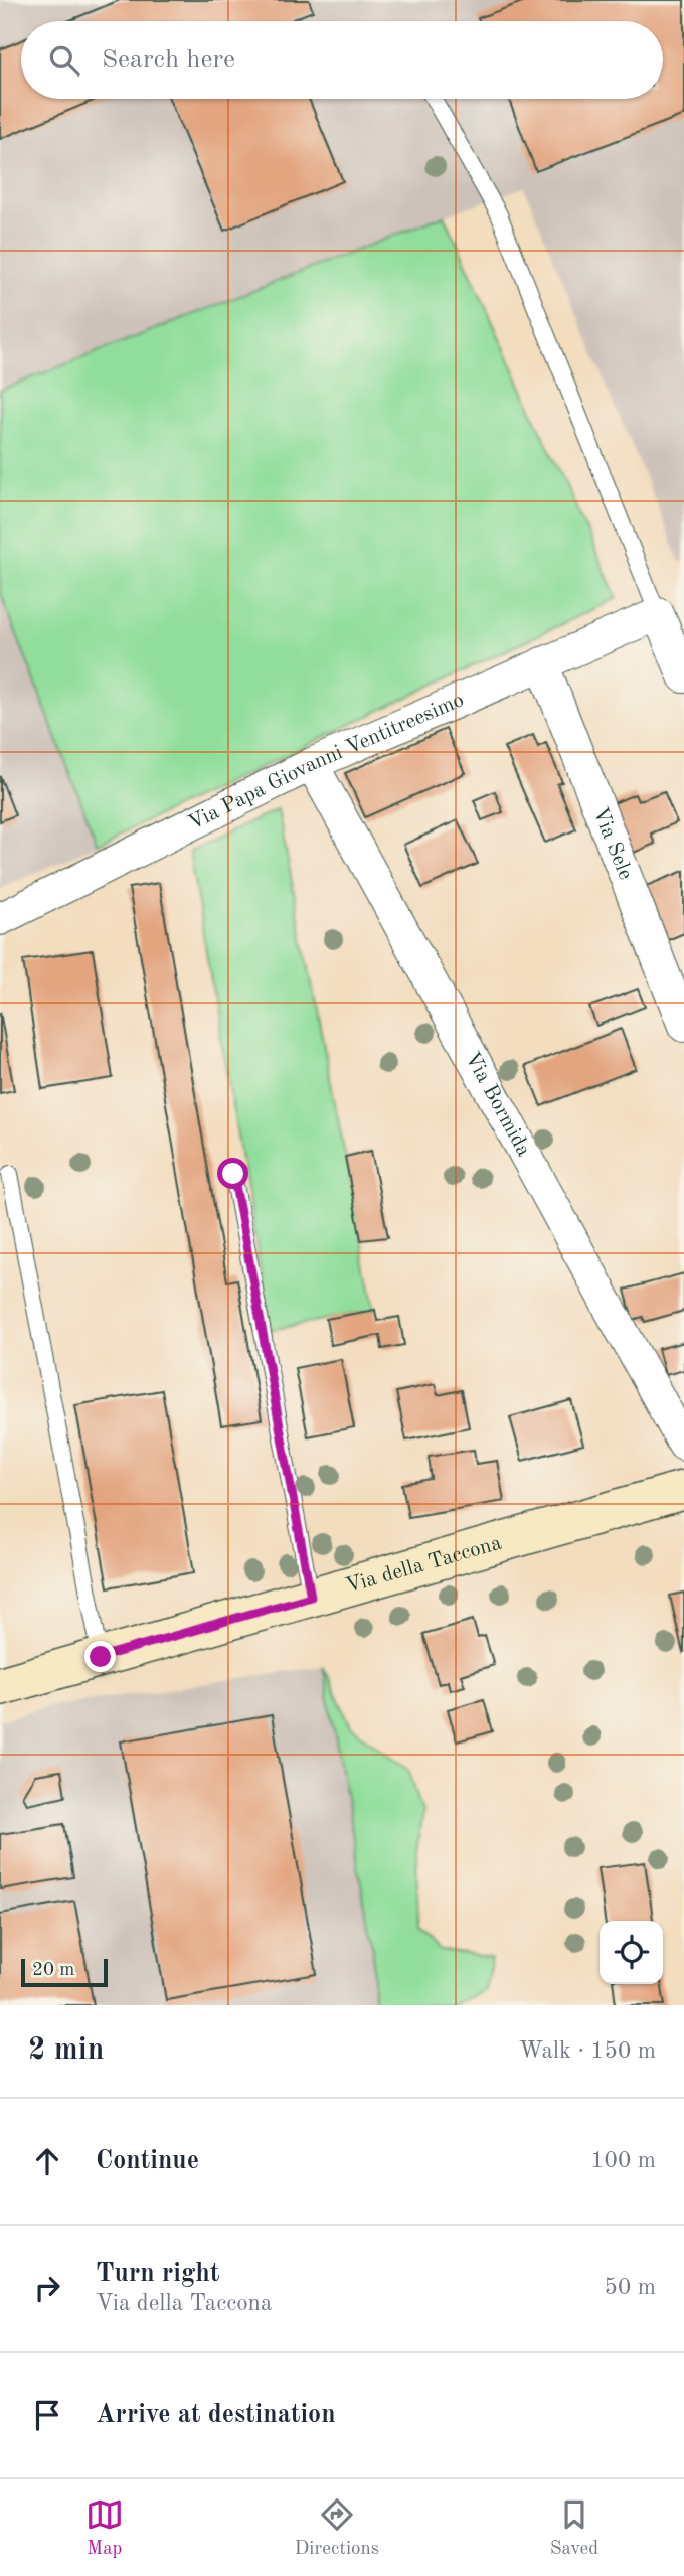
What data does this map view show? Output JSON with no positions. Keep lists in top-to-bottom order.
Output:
{
  "streets": {
    "main road": ["Via della Taccona"],
    "street": ["Via Papa Giovanni Ventitreesimo", "Via Sele", "Via Bormida"]
  },
  "crossings": [
    ["Via Papa Giovanni Ventitreesimo", "Via Sele"],
    ["Via Papa Giovanni Ventitreesimo", "Via Bormida"]
  ],
  "scale_bar": "20 m",
  "page": {
    "search": "Search here",
    "scale": "20 m",
    "heading": ["2 min", "Walk · 150 m"],
    "list": [
      ["Continue", "100 m"],
      ["Turn right", "Via della Taccona", "50 m"],
      "Arrive at destination"
    ],
    "nav": ["Map", "Directions", "Saved"]
  }
}
